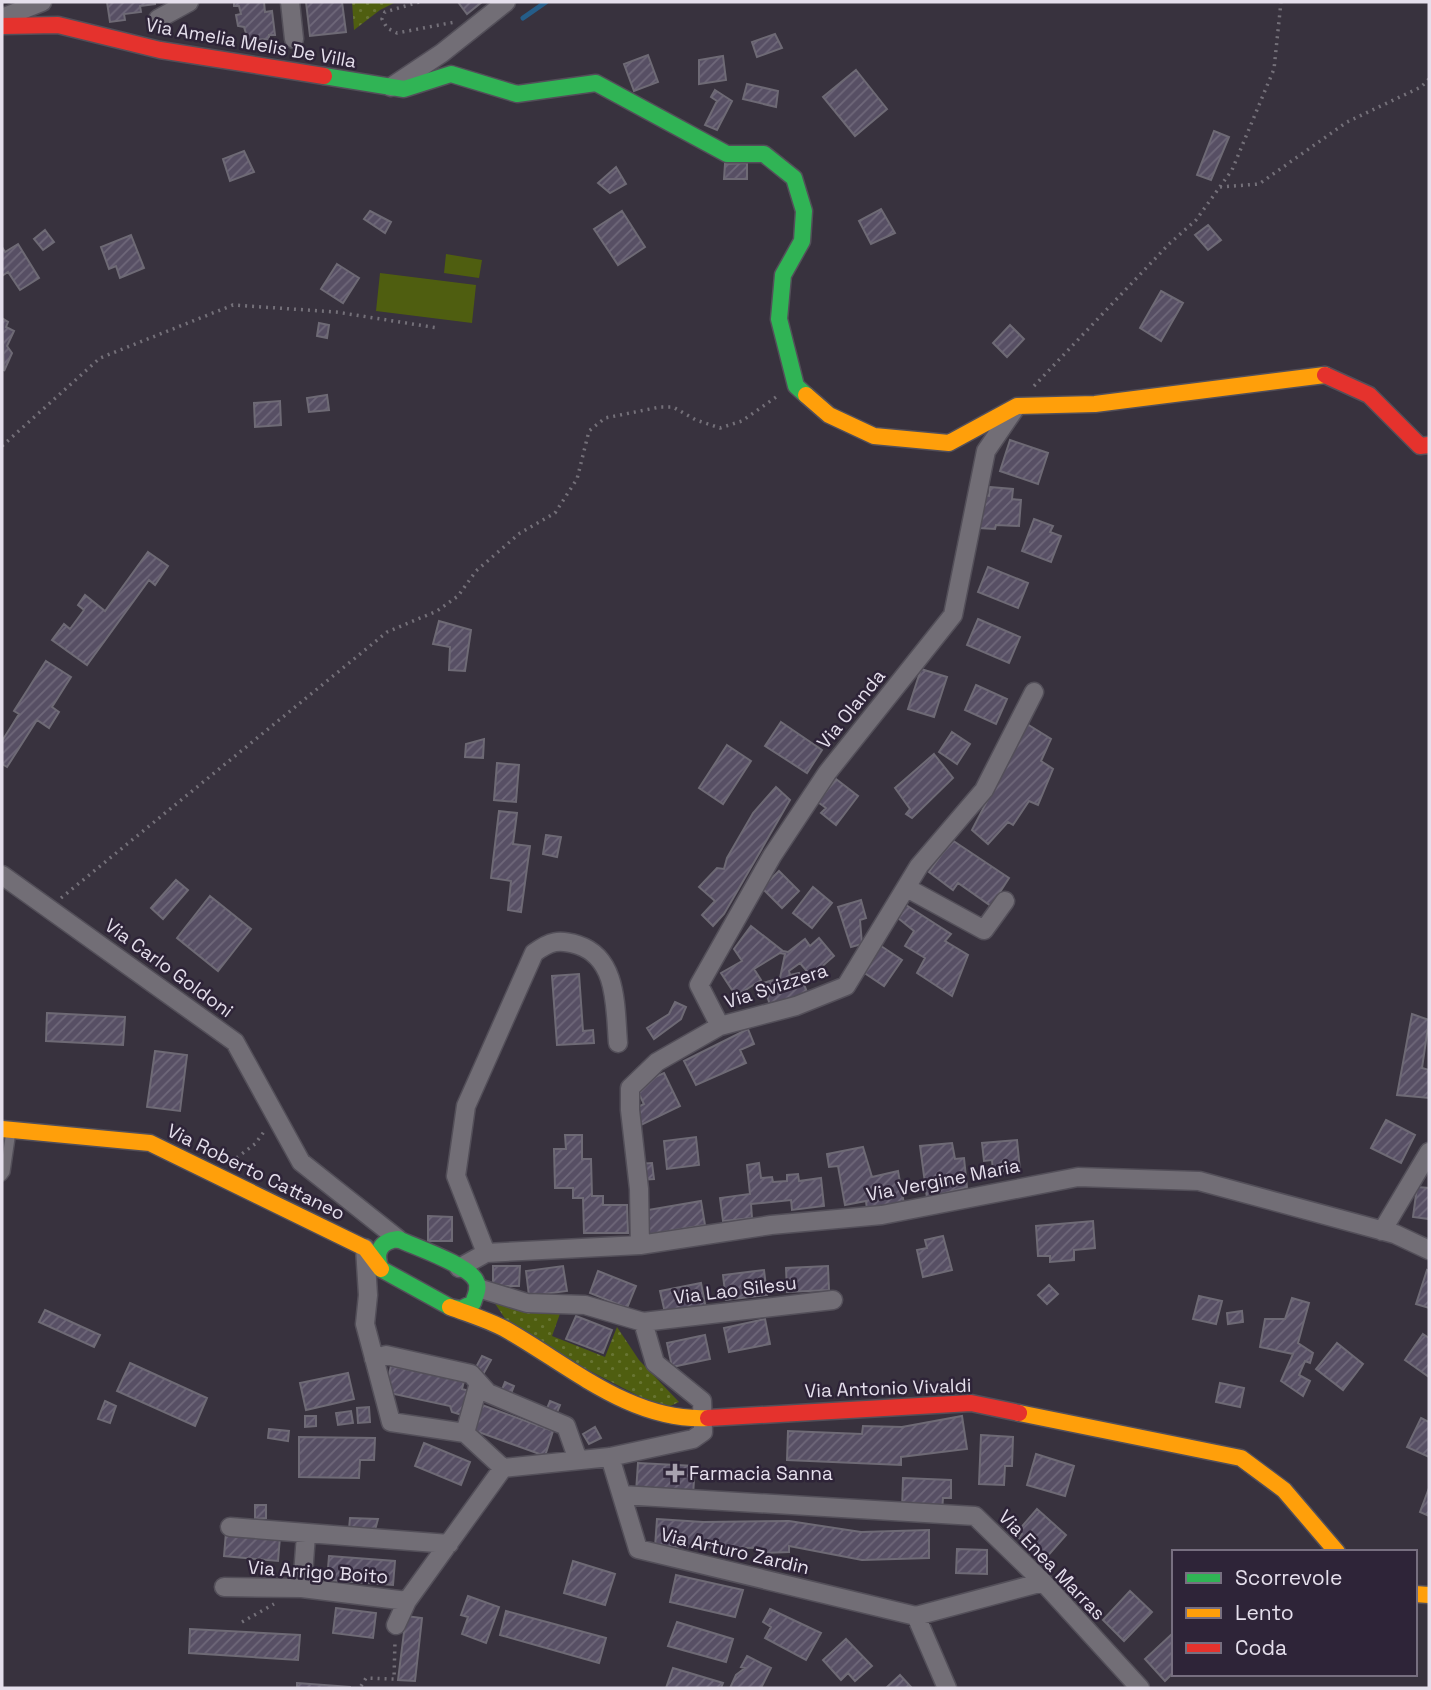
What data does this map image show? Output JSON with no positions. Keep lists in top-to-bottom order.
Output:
{
  "streets": {
    "street": [
      "Via Amelia Melis De Villa",
      "Via Olanda",
      "Via Carlo Goldoni",
      "Via Svizzera",
      "Via Roberto Cattaneo",
      "Via Vergine Maria",
      "Via Lao Silesu",
      "Via Antonio Vivaldi",
      "Via Arturo Zardin",
      "Via Enea Marras",
      "Via Arrigo Boito"
    ]
  },
  "crossings": [
    ["Via Olanda", "Via Svizzera"],
    ["Via Carlo Goldoni", "Via Roberto Cattaneo"],
    ["Via Svizzera", "Via Vergine Maria"],
    ["Via Roberto Cattaneo", "Via Vergine Maria"],
    ["Via Roberto Cattaneo", "Via Antonio Vivaldi"],
    ["Via Vergine Maria", "Via Antonio Vivaldi"],
    ["Via Lao Silesu", "Via Antonio Vivaldi"],
    ["Via Arturo Zardin", "Via Enea Marras"]
  ],
  "places": {
    "health": ["Farmacia Sanna"]
  },
  "legend": ["Scorrevole", "Lento", "Coda"]
}
